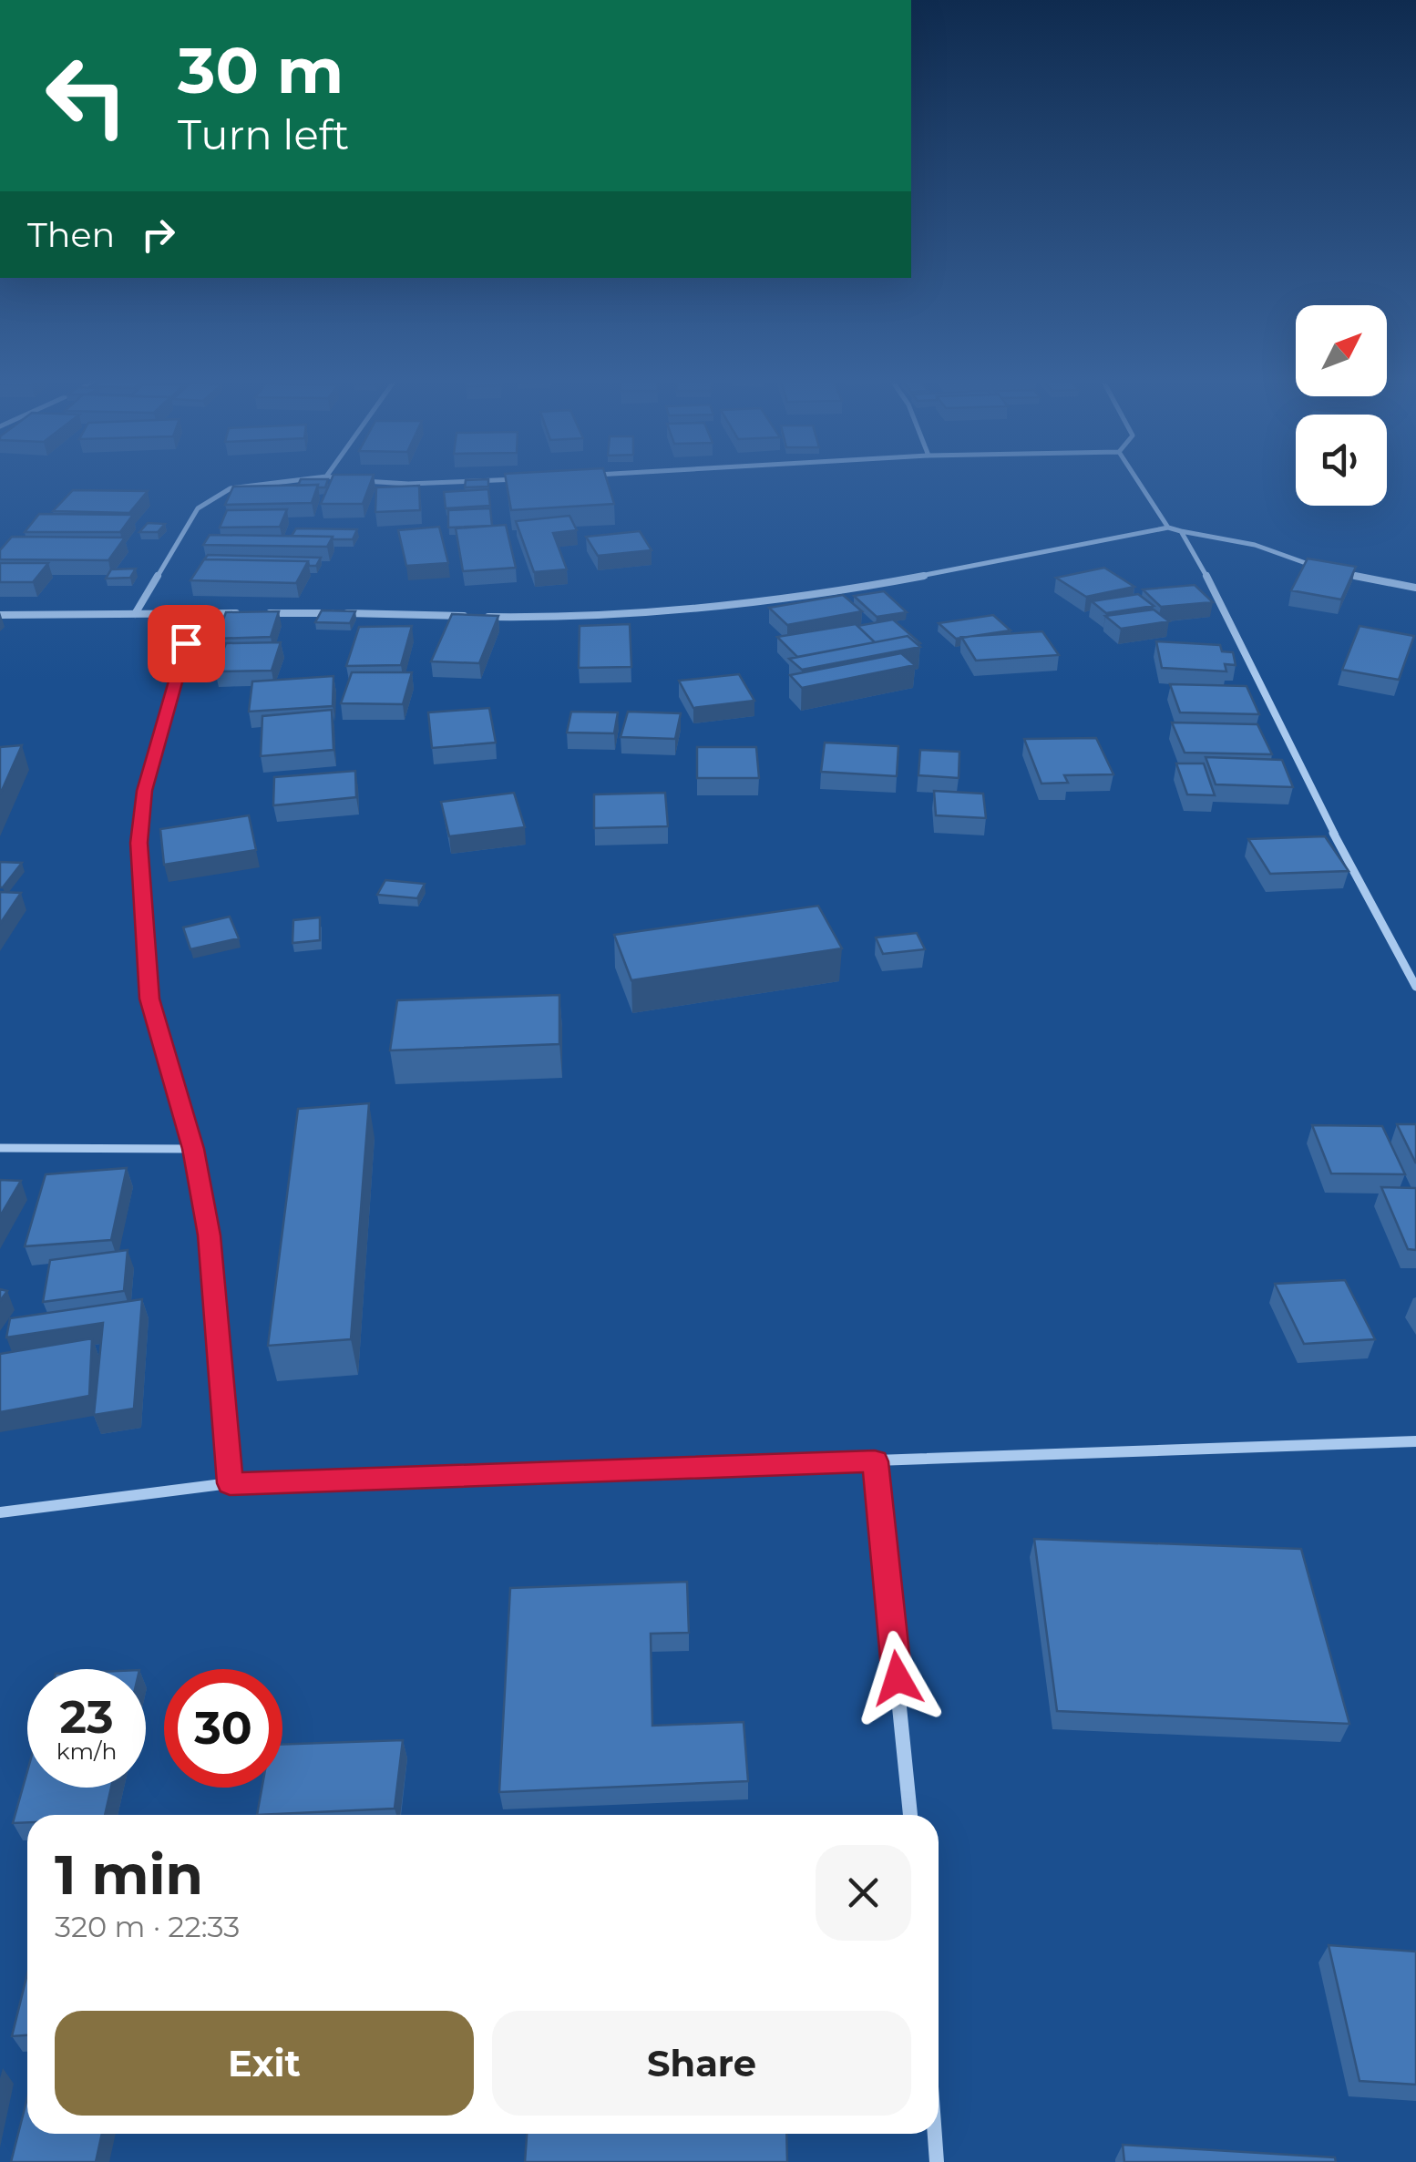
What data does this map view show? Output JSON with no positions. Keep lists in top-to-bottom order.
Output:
{
  "north": "top right",
  "page": {
    "turn": ["30 m", "Turn left"],
    "then": "Then",
    "speed": "23 km/h",
    "limit": "30",
    "heading": ["1 min", "320 m · 22:33"],
    "buttons": ["Exit", "Share"]
  }
}
